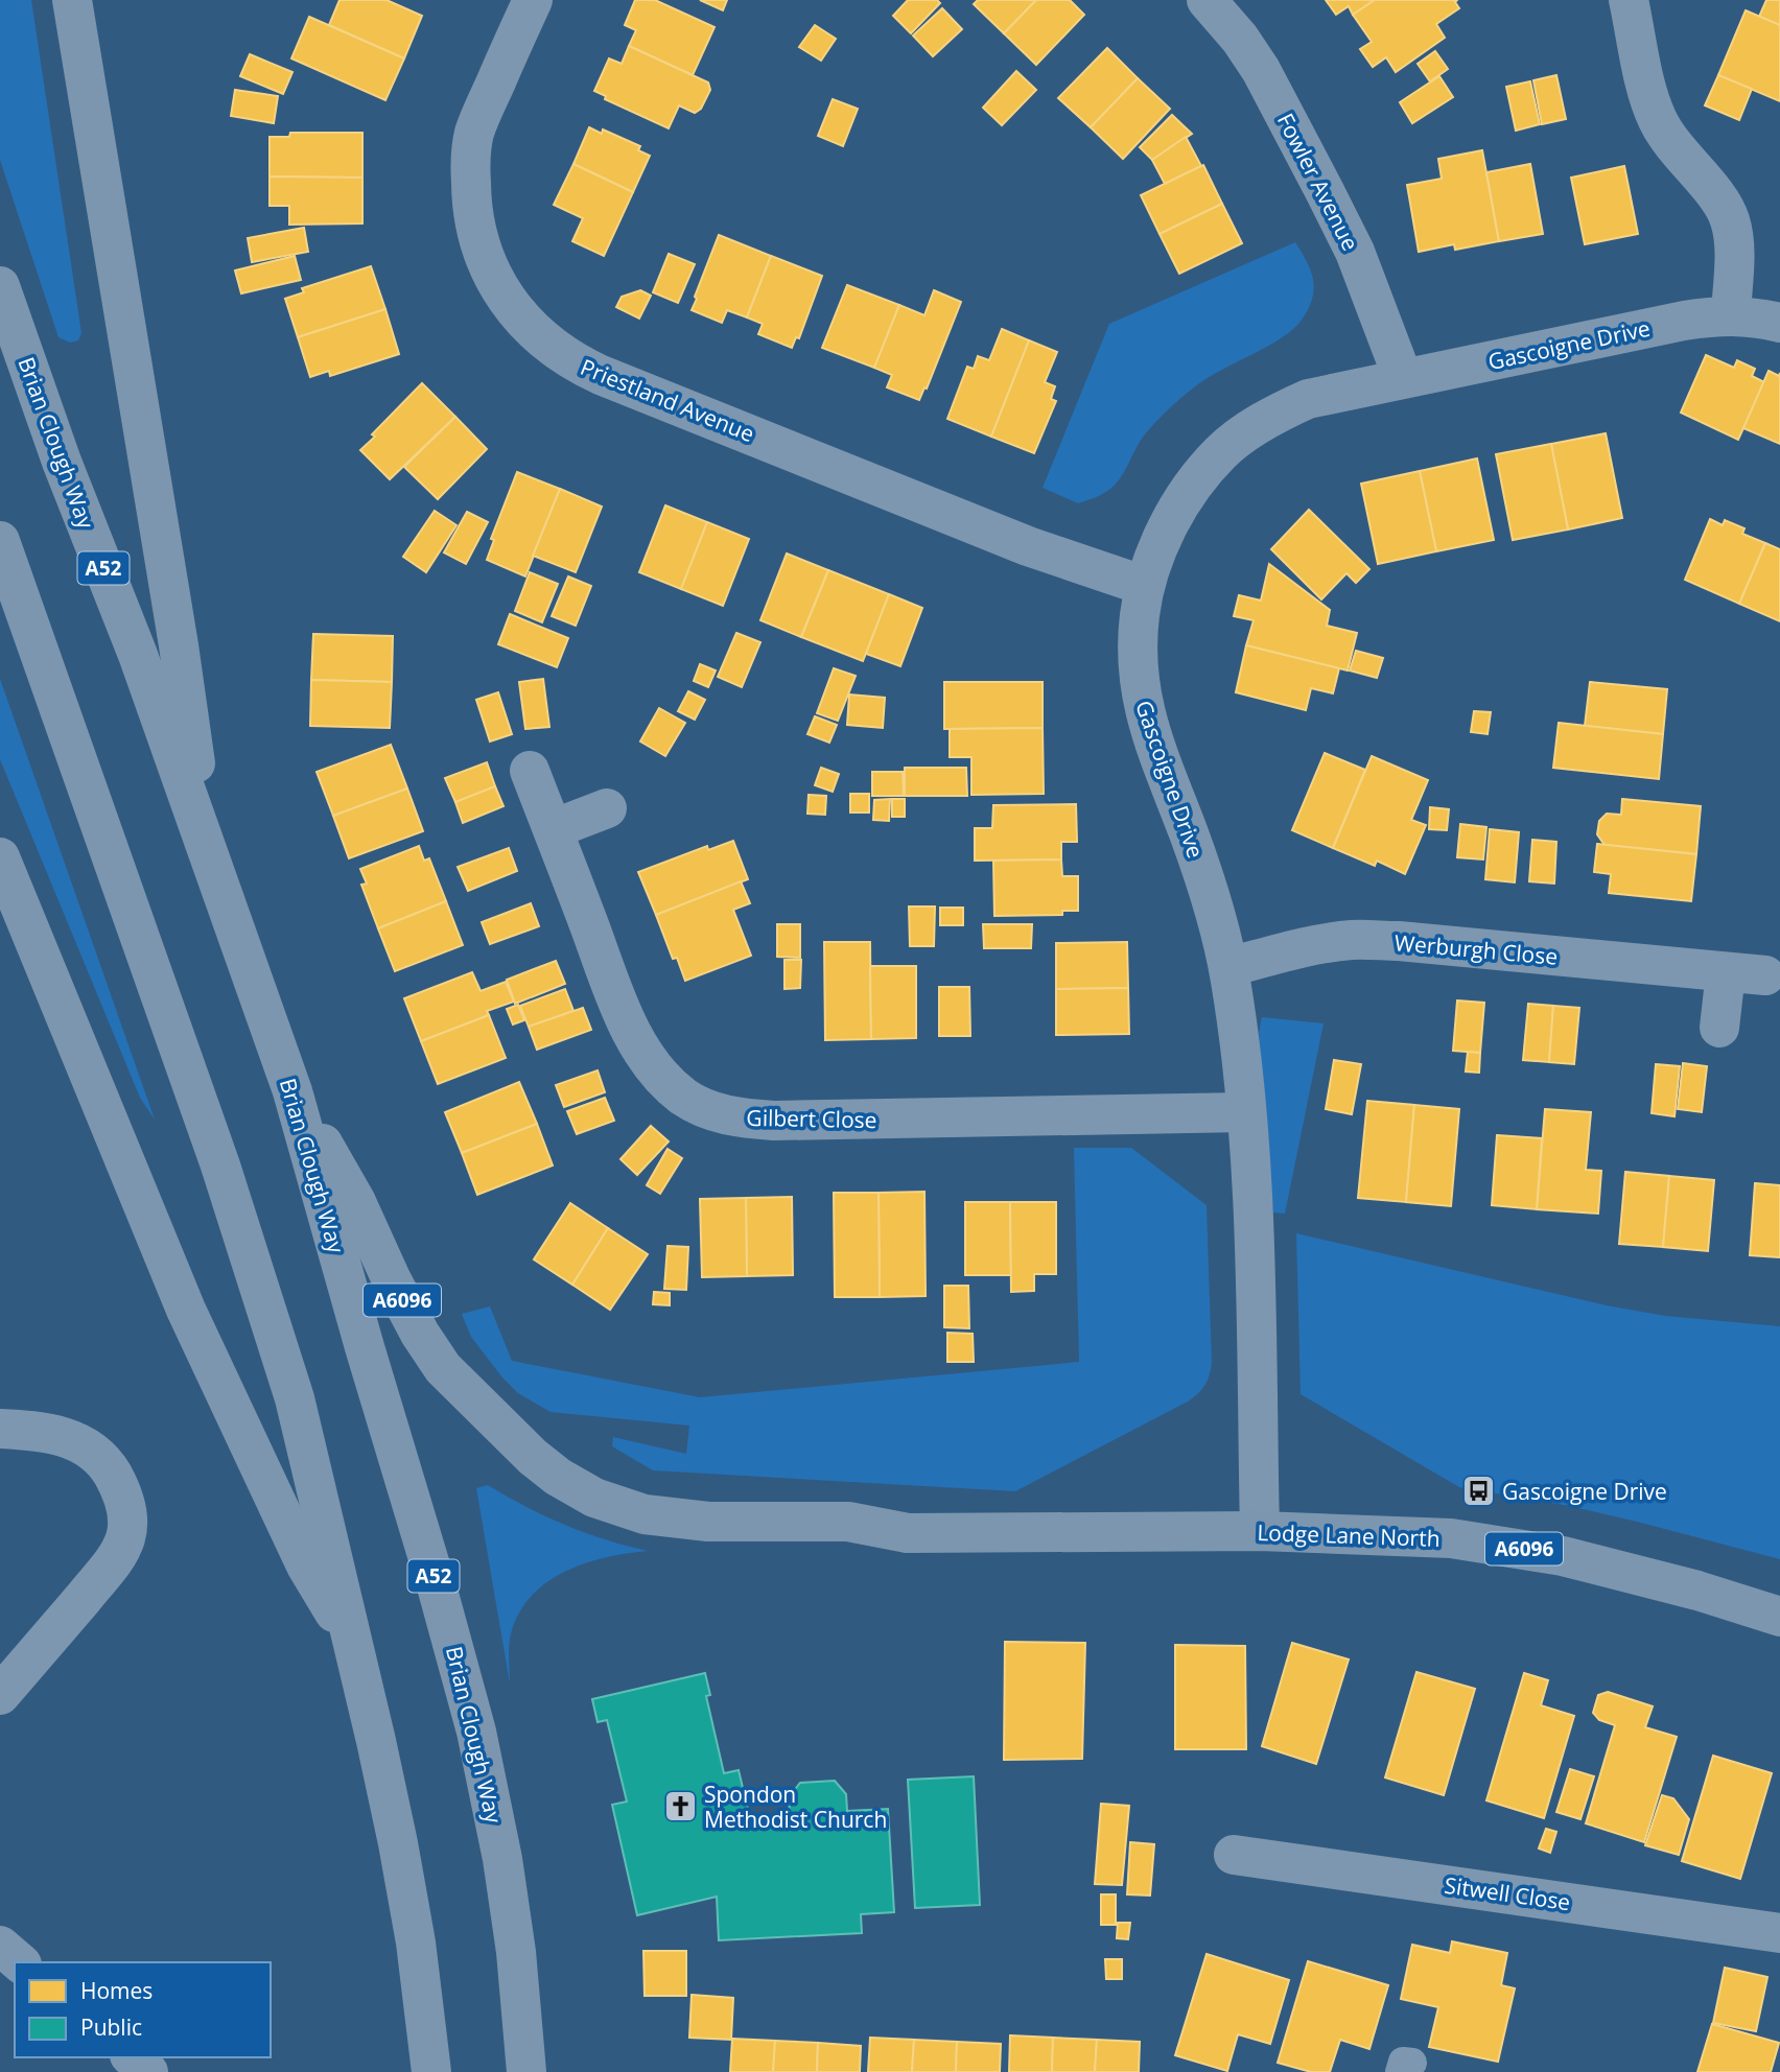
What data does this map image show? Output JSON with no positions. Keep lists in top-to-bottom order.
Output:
{
  "streets": {
    "main road": [
      "Brian Clough Way",
      "A52",
      "A6096",
      "Lodge Lane North"
    ],
    "street": [
      "Fowler Avenue",
      "Gascoigne Drive",
      "Priestland Avenue",
      "Werburgh Close",
      "Gilbert Close",
      "Sitwell Close"
    ]
  },
  "crossings": [
    ["Fowler Avenue", "Gascoigne Drive"],
    ["Gascoigne Drive", "Priestland Avenue"],
    ["Gascoigne Drive", "Werburgh Close"],
    ["Gascoigne Drive", "Gilbert Close"],
    ["Gascoigne Drive", "Lodge Lane North"],
    ["Brian Clough Way", "Lodge Lane North"]
  ],
  "places": {
    "bus stop": ["Gascoigne Drive"],
    "church": ["Spondon Methodist Church"]
  },
  "legend": ["Homes", "Public"]
}
